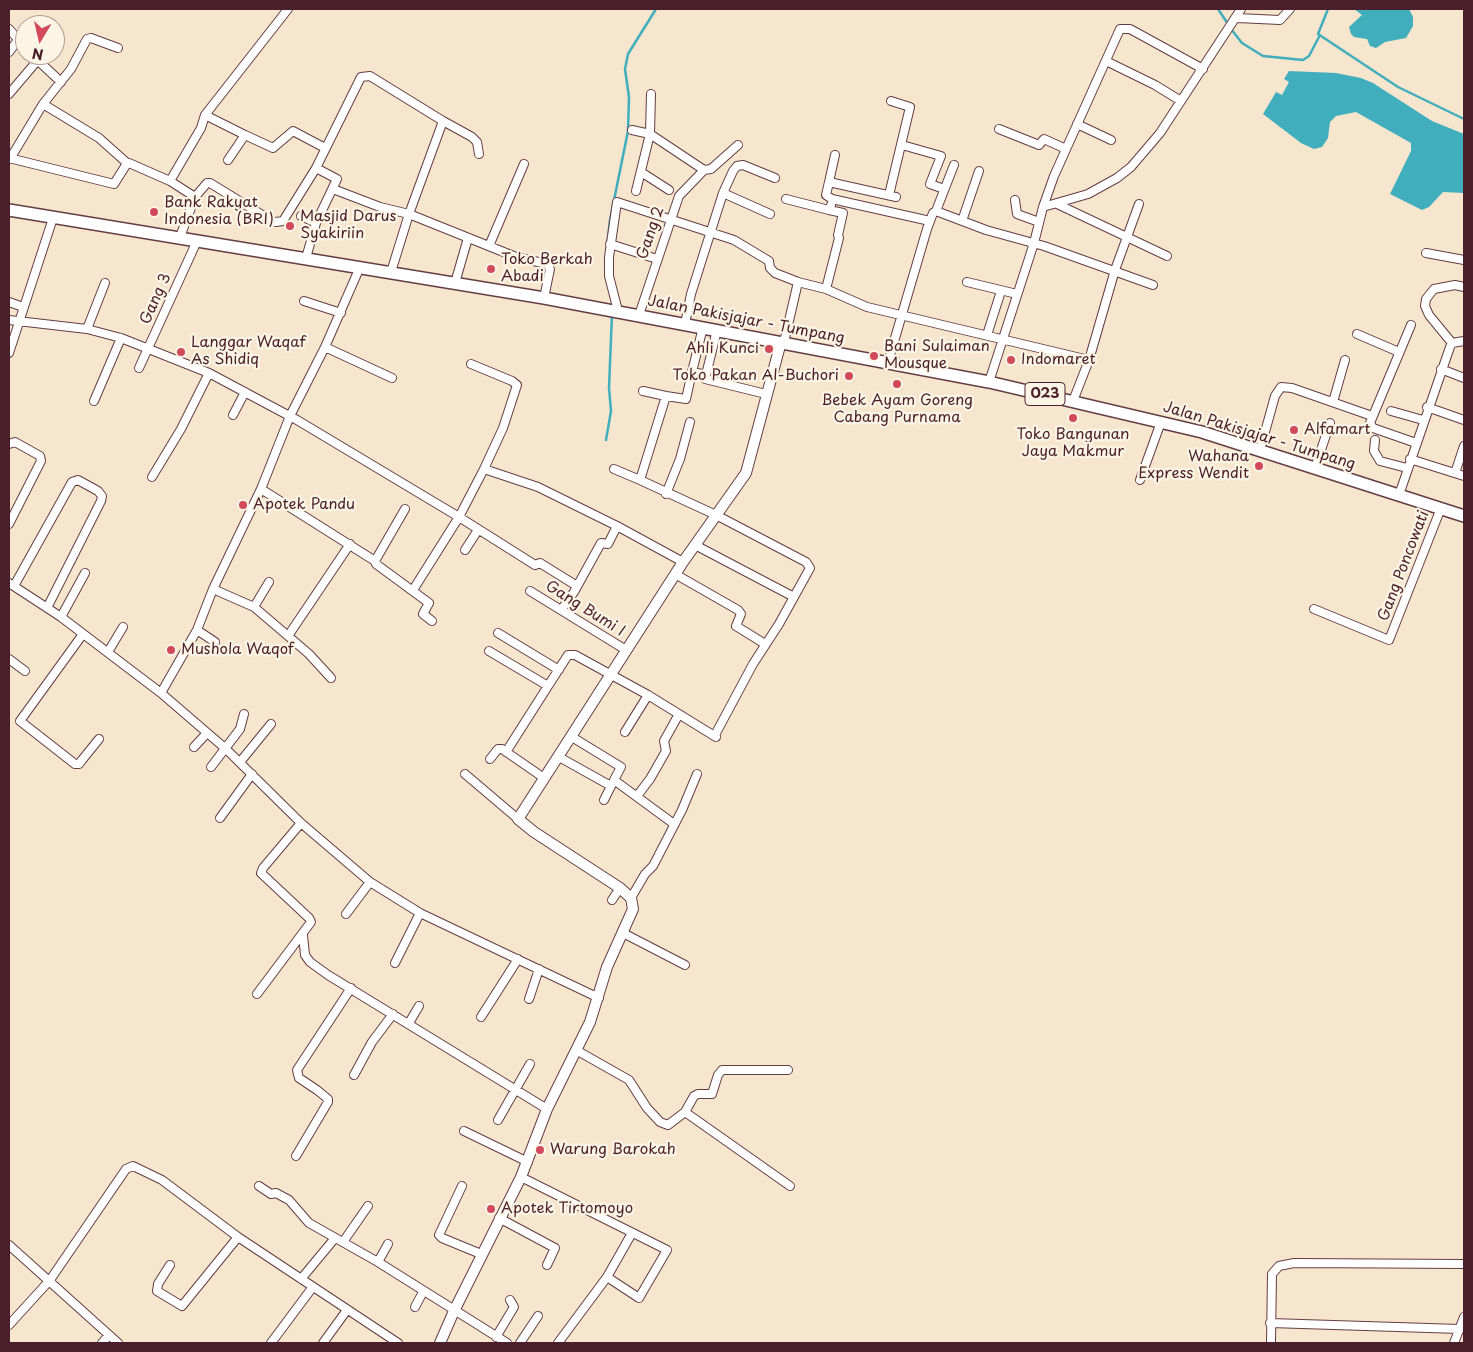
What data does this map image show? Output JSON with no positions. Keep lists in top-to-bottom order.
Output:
{
  "streets": {
    "main road": ["Jalan Pakisjajar - Tumpang", "023"],
    "street": [
      "Gang 2",
      "Gang 3",
      "Gang Poncowati",
      "Gang Bumi I"
    ]
  },
  "crossings": [
    ["Gang 2", "Jalan Pakisjajar - Tumpang"],
    ["Gang 3", "Jalan Pakisjajar - Tumpang"],
    ["Jalan Pakisjajar - Tumpang", "Gang Poncowati"]
  ],
  "places": [
    "Bank Rakyat Indonesia (BRI)",
    "Masjid Darus Syakiriin",
    "Toko Berkah Abadi",
    "Ahli Kunci",
    "Langgar Waqaf As Shidiq",
    "Bani Sulaiman Mousque",
    "Indomaret",
    "Toko Pakan Al-Buchori",
    "Bebek Ayam Goreng Cabang Purnama",
    "Toko Bangunan Jaya Makmur",
    "Alfamart",
    "Wahana Express Wendit",
    "Apotek Pandu",
    "Mushola Waqof",
    "Warung Barokah",
    "Apotek Tirtomoyo"
  ],
  "north": "bottom"
}
